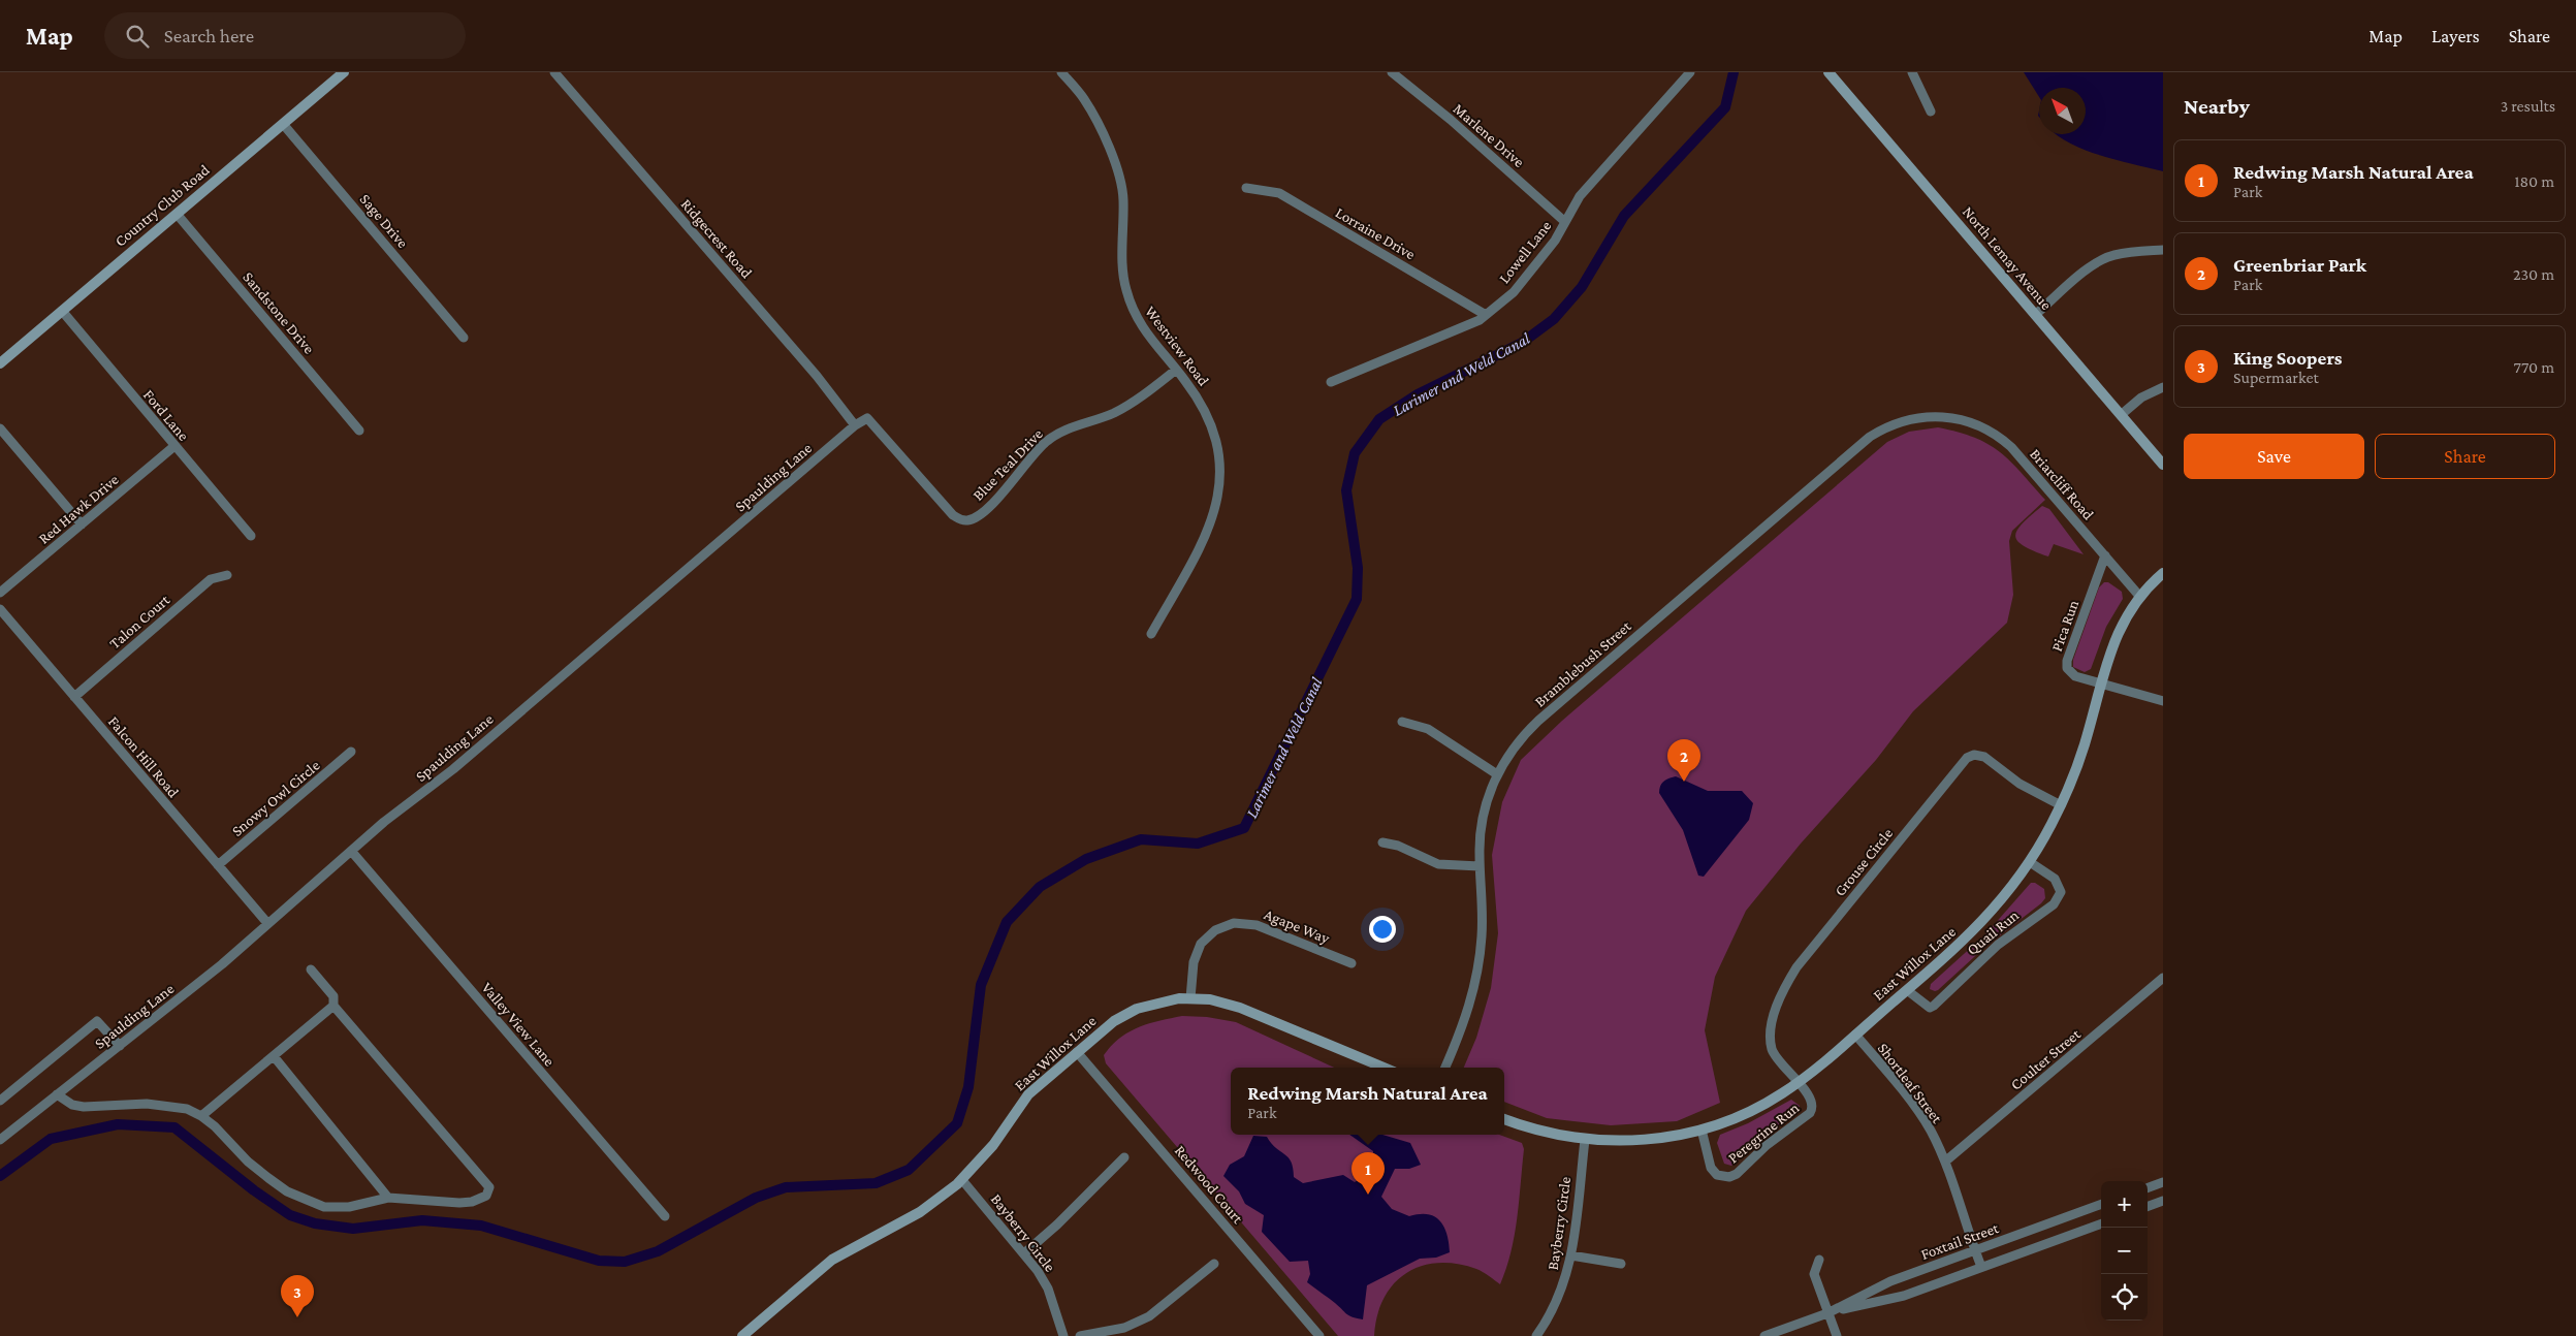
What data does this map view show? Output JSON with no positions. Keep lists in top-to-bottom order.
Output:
{
  "streets": {
    "main road": ["Country Club Road", "North Lemay Avenue", "East Willox Lane"],
    "street": [
      "Marlene Drive",
      "Sage Drive",
      "Lorraine Drive",
      "Ridgecrest Road",
      "Lowell Lane",
      "Sandstone Drive",
      "Westview Road",
      "Ford Lane",
      "Blue Teal Drive",
      "Spaulding Lane",
      "Briarcliff Road",
      "Red Hawk Drive",
      "Talon Court",
      "Pica Run",
      "Bramblebush Street",
      "Falcon Hill Road",
      "Snowy Owl Circle",
      "Grouse Circle",
      "Agape Way",
      "Quail Run",
      "Valley View Lane",
      "Coulter Street",
      "Shortleaf Street",
      "Peregrine Run",
      "Redwood Court",
      "Bayberry Circle",
      "Foxtail Street"
    ]
  },
  "crossings": [
    ["Marlene Drive", "Lowell Lane"],
    ["Country Club Road", "Sage Drive"],
    ["Country Club Road", "Sandstone Drive"],
    ["Country Club Road", "Ford Lane"],
    ["Lorraine Drive", "Lowell Lane"],
    ["Ridgecrest Road", "Spaulding Lane"],
    ["Westview Road", "Blue Teal Drive"],
    ["Ford Lane", "Red Hawk Drive"],
    ["Blue Teal Drive", "Spaulding Lane"],
    ["Spaulding Lane", "Falcon Hill Road"],
    ["Spaulding Lane", "Valley View Lane"],
    ["Briarcliff Road", "Pica Run"],
    ["Briarcliff Road", "Bramblebush Street"],
    ["Briarcliff Road", "East Willox Lane"],
    ["Talon Court", "Falcon Hill Road"],
    ["Pica Run", "East Willox Lane"],
    ["Falcon Hill Road", "Snowy Owl Circle"],
    ["Grouse Circle", "East Willox Lane"],
    ["Grouse Circle", "Peregrine Run"],
    ["Agape Way", "East Willox Lane"],
    ["Quail Run", "East Willox Lane"],
    ["East Willox Lane", "Shortleaf Street"],
    ["East Willox Lane", "Peregrine Run"],
    ["East Willox Lane", "Redwood Court"],
    ["East Willox Lane", "Bayberry Circle"],
    ["Coulter Street", "Shortleaf Street"],
    ["Shortleaf Street", "Foxtail Street"]
  ],
  "water": ["Larimer and Weld Canal"],
  "north": "top left",
  "page": {
    "header": "Map",
    "search": "Search here",
    "nav": ["Map", "Layers", "Share"],
    "heading": ["Nearby", "3 results"],
    "list": [
      {
        "mark": "1",
        "name": "Redwing Marsh Natural Area",
        "note": "Park",
        "value": "180 m"
      },
      {
        "mark": "2",
        "name": "Greenbriar Park",
        "note": "Park",
        "value": "230 m"
      },
      {
        "mark": "3",
        "name": "King Soopers",
        "note": "Supermarket",
        "value": "770 m"
      }
    ],
    "buttons": ["Save", "Share"],
    "pins": ["2", "1", "3"],
    "popup": ["Redwing Marsh Natural Area", "Park"],
    "map_buttons": ["+", "−"]
  }
}
